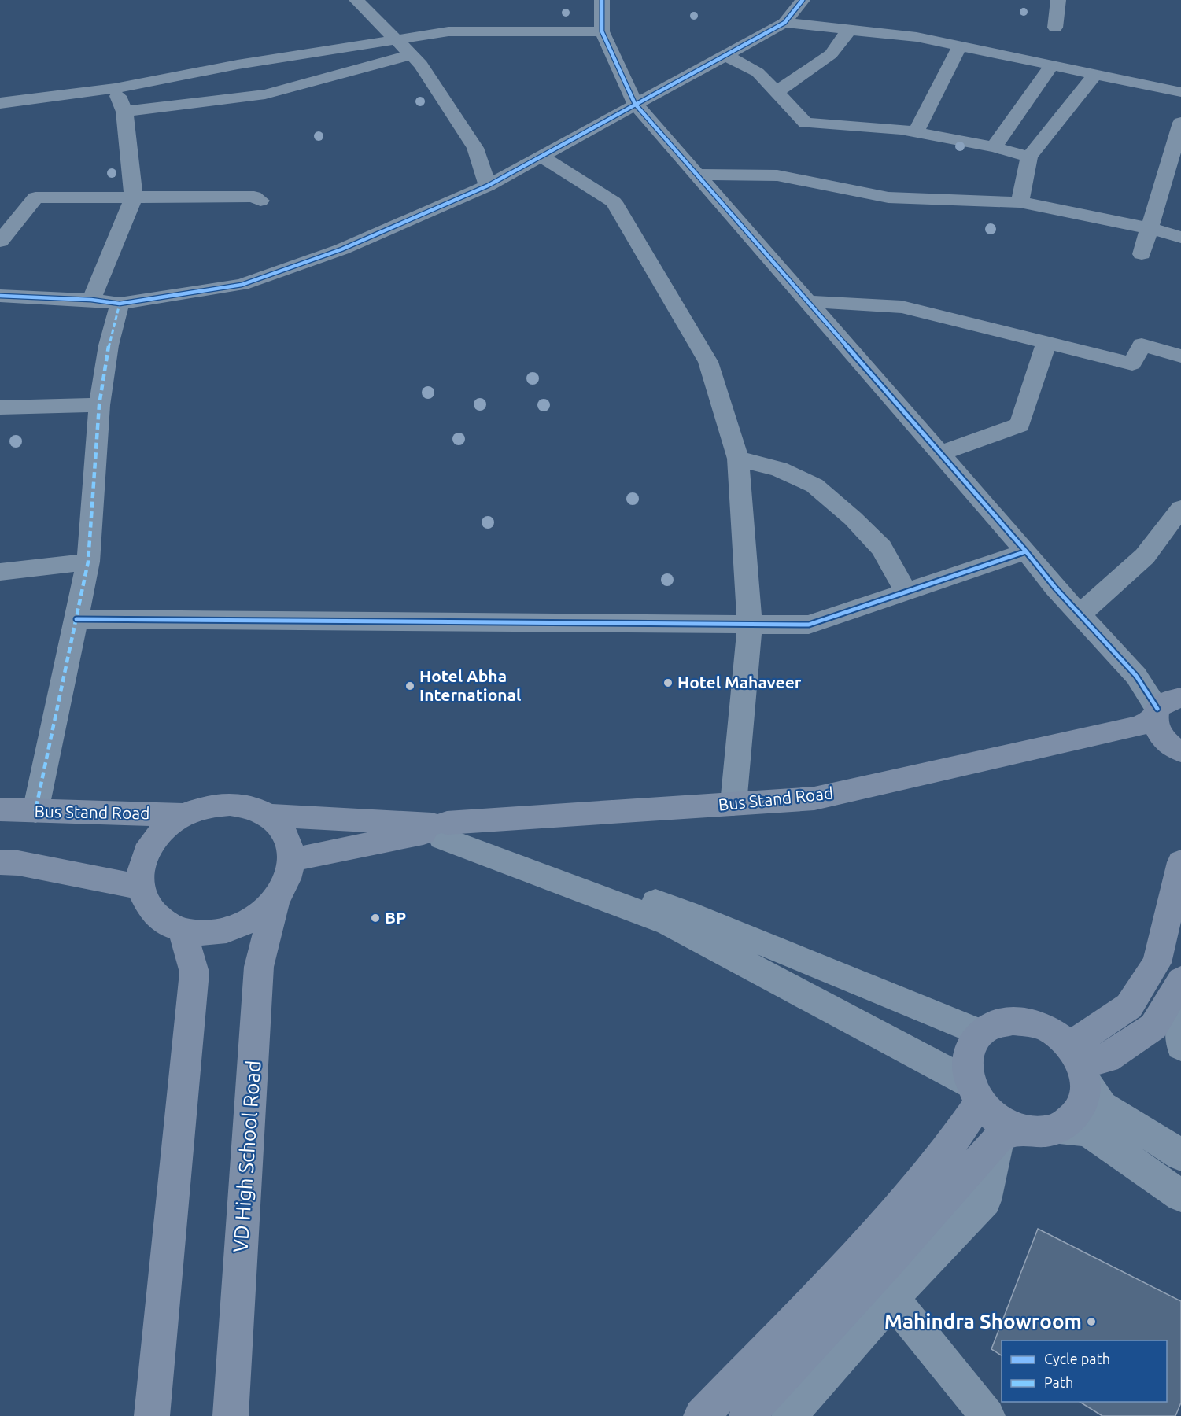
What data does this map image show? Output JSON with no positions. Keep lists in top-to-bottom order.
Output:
{
  "streets": {
    "main road": ["Bus Stand Road", "VD High School Road"]
  },
  "crossings": [
    ["Bus Stand Road", "VD High School Road"]
  ],
  "places": [
    "Hotel Mahaveer",
    "Hotel Abha International",
    "BP",
    "Mahindra Showroom"
  ],
  "legend": ["Cycle path", "Path"]
}
